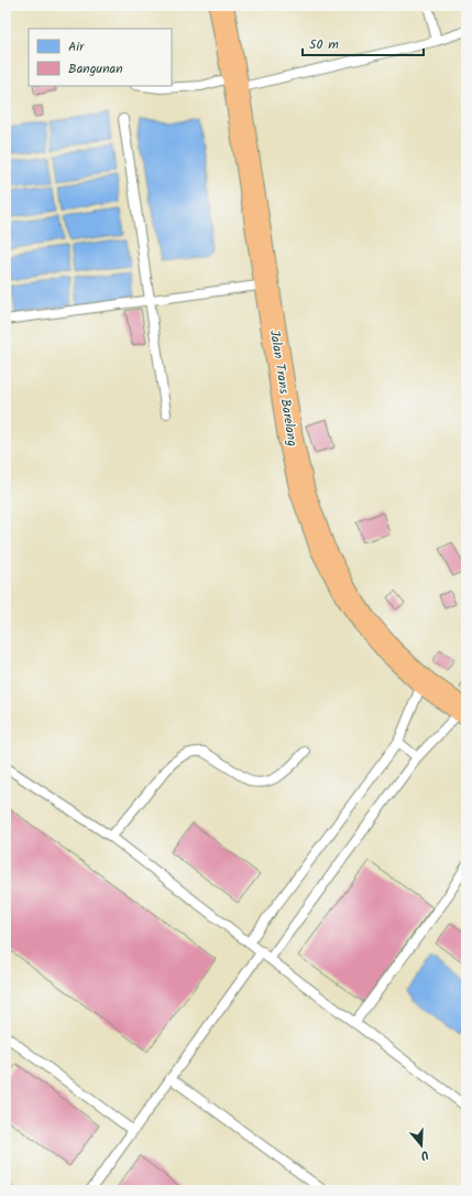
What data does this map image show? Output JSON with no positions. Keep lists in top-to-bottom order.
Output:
{
  "streets": {
    "highway": ["Jalan Trans Barelang"]
  },
  "legend": ["Air", "Bangunan"],
  "scale_bar": "50 m",
  "north": "bottom"
}
